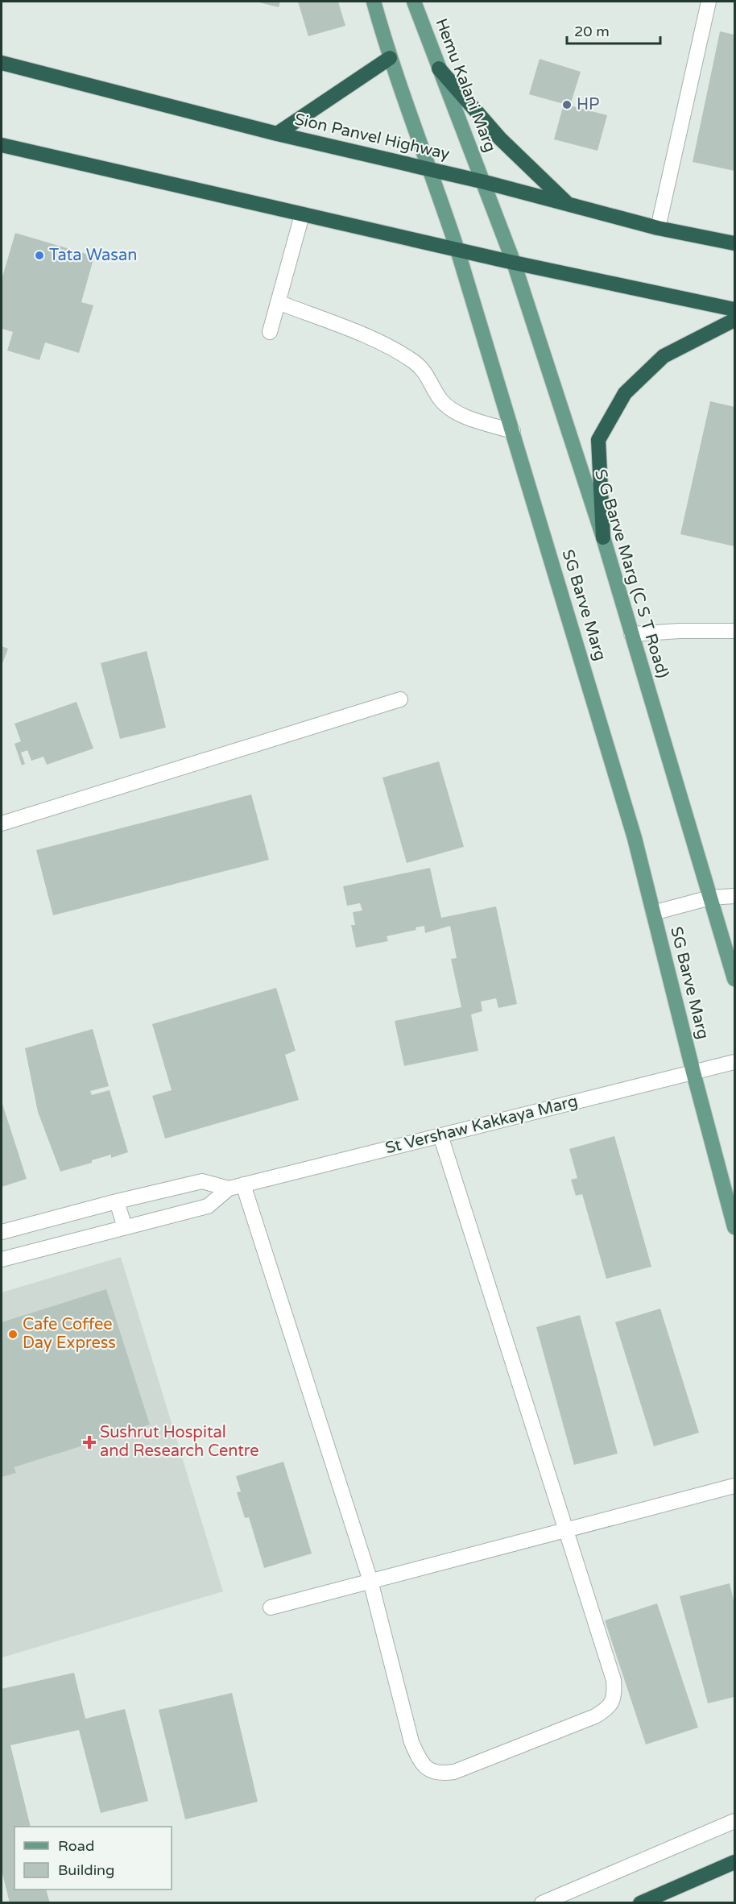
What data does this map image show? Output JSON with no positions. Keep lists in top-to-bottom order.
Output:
{
  "streets": {
    "highway": ["Sion Panvel Highway"],
    "main road": ["Hemu Kalani Marg", "S G Barve Marg (C S T Road)", "SG Barve Marg"],
    "street": ["St Vershaw Kakkaya Marg"]
  },
  "crossings": [
    ["Hemu Kalani Marg", "Sion Panvel Highway"],
    ["Hemu Kalani Marg", "S G Barve Marg (C S T Road)"],
    ["Sion Panvel Highway", "S G Barve Marg (C S T Road)"],
    ["Sion Panvel Highway", "SG Barve Marg"],
    ["SG Barve Marg", "St Vershaw Kakkaya Marg"]
  ],
  "places": {
    "other": ["HP", "Tata Wasan", "Cafe Coffee Day Express"],
    "health": ["Sushrut Hospital and Research Centre"]
  },
  "legend": ["Road", "Building"],
  "scale_bar": "20 m"
}
